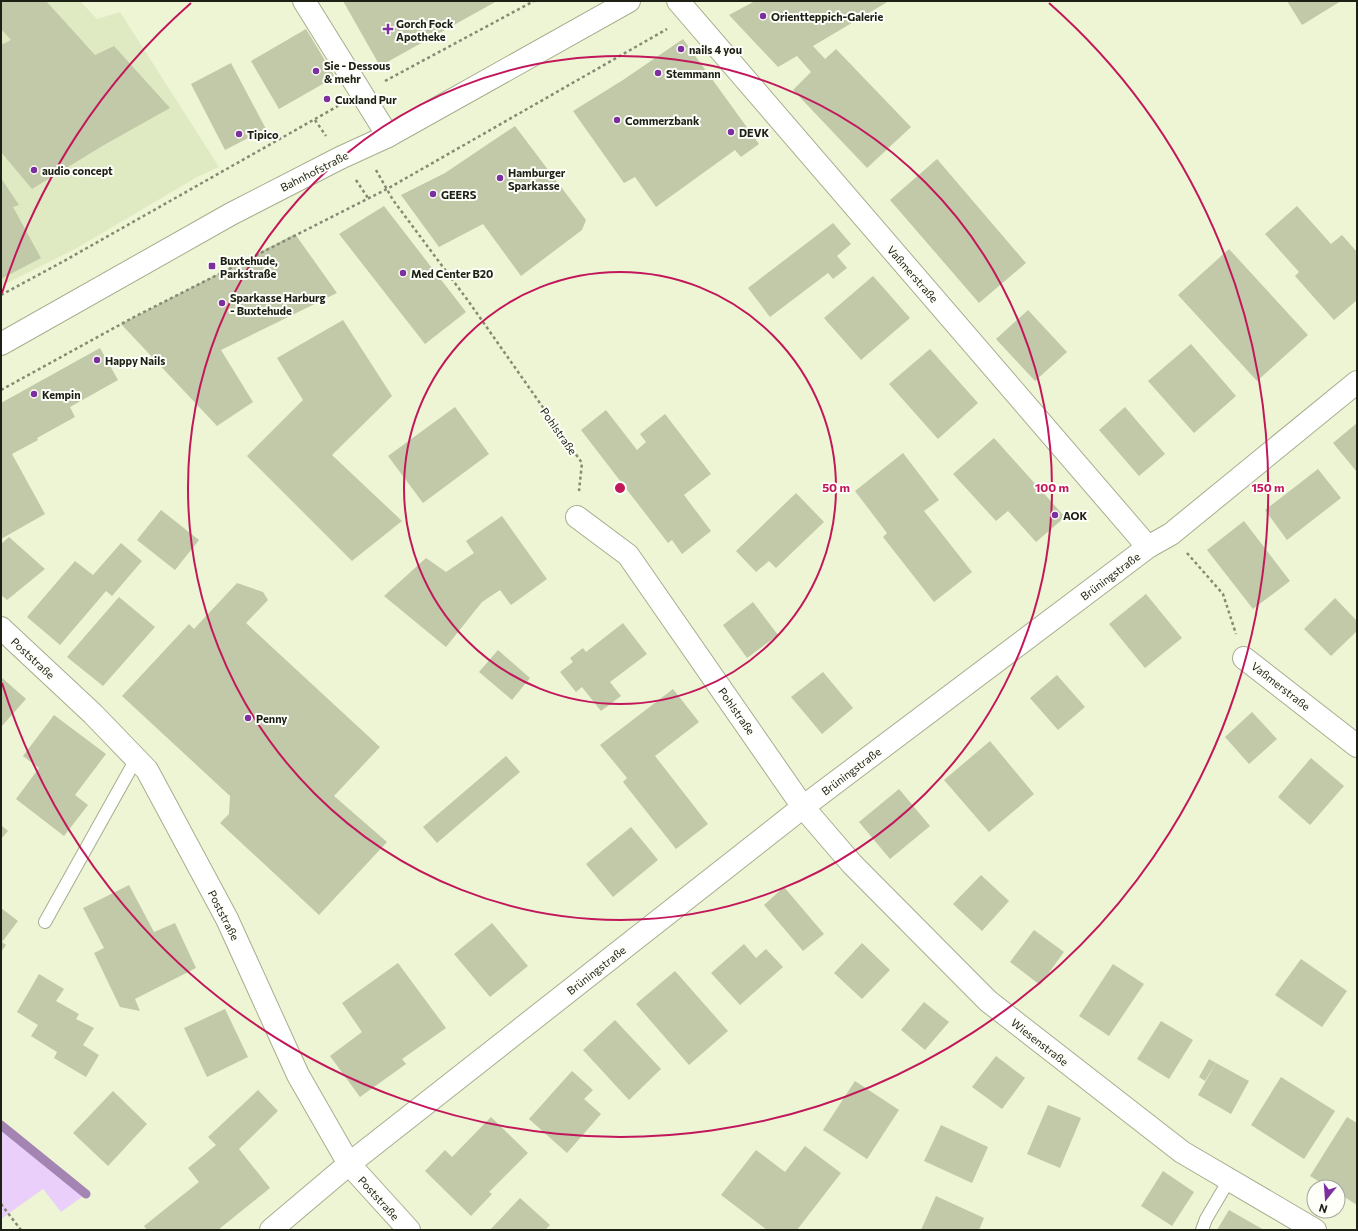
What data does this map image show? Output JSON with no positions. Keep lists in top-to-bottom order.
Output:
{
  "streets": {
    "street": [
      "Bahnhofstraße",
      "Vaßmerstraße",
      "Pohlstraße",
      "Brüningstraße",
      "Poststraße",
      "Wiesenstraße"
    ]
  },
  "crossings": [
    ["Bahnhofstraße", "Pohlstraße"],
    ["Vaßmerstraße", "Brüningstraße"],
    ["Pohlstraße", "Brüningstraße"],
    ["Pohlstraße", "Wiesenstraße"],
    ["Brüningstraße", "Poststraße"],
    ["Brüningstraße", "Wiesenstraße"]
  ],
  "places": {
    "other": [
      "Orientteppich-Galerie",
      "nails 4 you",
      "Sie - Dessous & mehr",
      "Stemmann",
      "Cuxland Pur",
      "Commerzbank",
      "DEVK",
      "Tipico",
      "audio concept",
      "Hamburger Sparkasse",
      "GEERS",
      "Med Center B20",
      "Sparkasse Harburg - Buxtehude",
      "Happy Nails",
      "Kempin",
      "AOK",
      "Penny"
    ],
    "health": ["Gorch Fock Apotheke"],
    "transit": ["Buxtehude, Parkstraße"]
  },
  "north": "bottom",
  "rings": ["50 m", "100 m", "150 m"]
}
